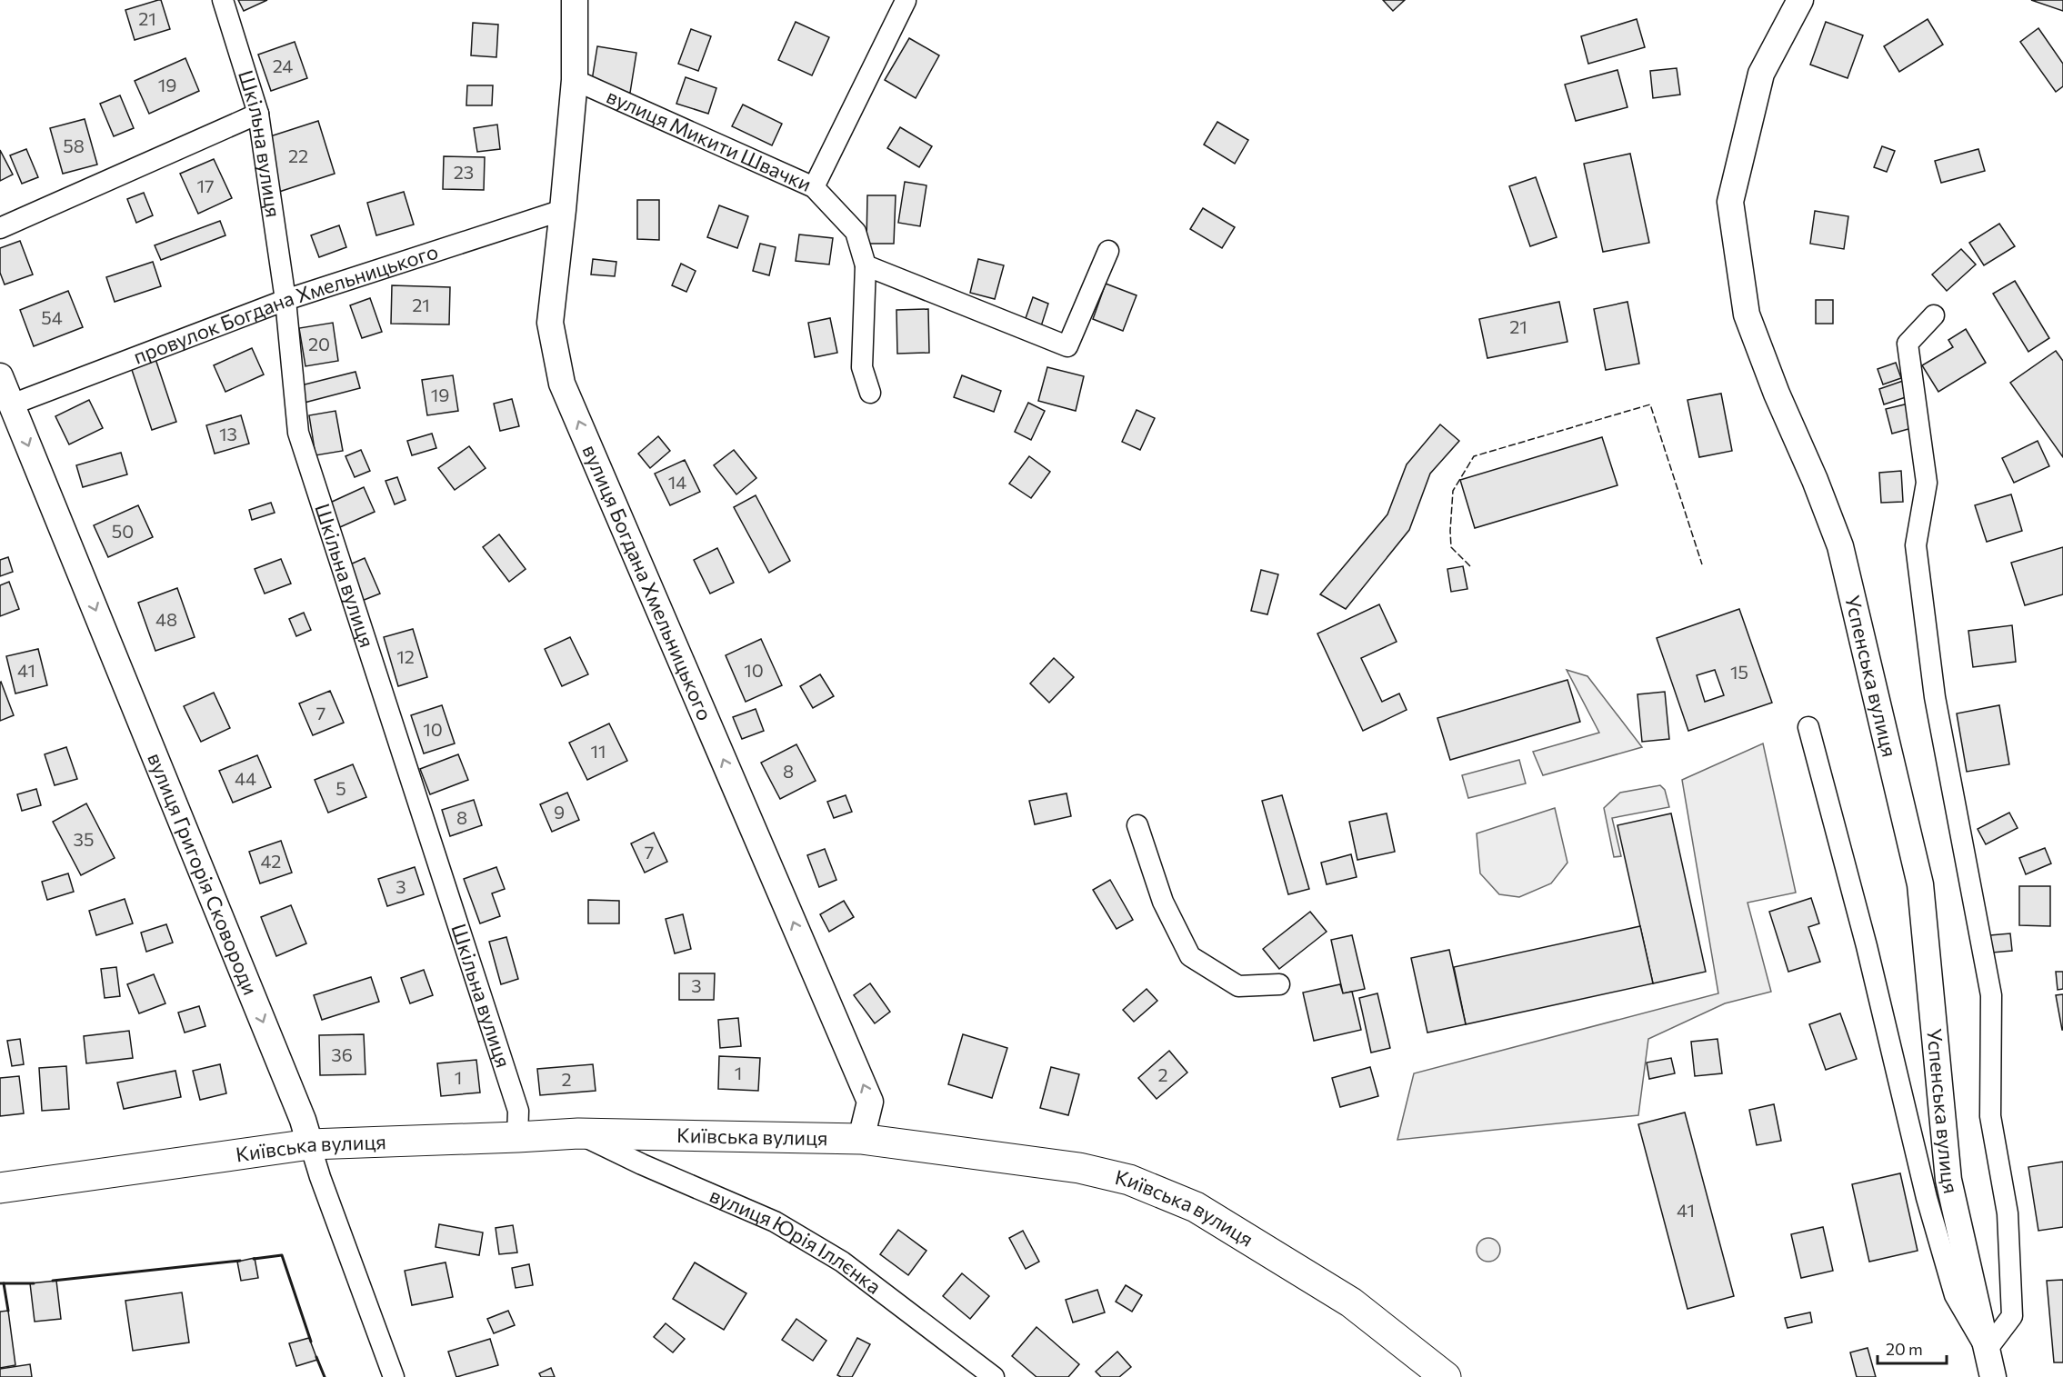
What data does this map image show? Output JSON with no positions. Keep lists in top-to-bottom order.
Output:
{
  "streets": {
    "main road": ["Київська вулиця"],
    "street": [
      "вулиця Микити Швачки",
      "Шкільна вулиця",
      "провулок Богдана Хмельницького",
      "вулиця Богдана Хмельницького",
      "Успенська вулиця",
      "вулиця Григорія Сковороди",
      "вулиця Юрія Іллєнка"
    ]
  },
  "crossings": [
    ["вулиця Микити Швачки", "вулиця Богдана Хмельницького"],
    ["Шкільна вулиця", "провулок Богдана Хмельницького"],
    ["Шкільна вулиця", "Київська вулиця"],
    ["провулок Богдана Хмельницького", "вулиця Богдана Хмельницького"],
    ["провулок Богдана Хмельницького", "вулиця Григорія Сковороди"],
    ["вулиця Богдана Хмельницького", "Київська вулиця"],
    ["вулиця Григорія Сковороди", "Київська вулиця"],
    ["Київська вулиця", "вулиця Юрія Іллєнка"]
  ],
  "one_way": ["вулиця Богдана Хмельницького", "вулиця Григорія Сковороди"],
  "house_numbers": [
    "21",
    "24",
    "19",
    "58",
    "22",
    "23",
    "17",
    "21",
    "54",
    "21",
    "20",
    "19",
    "13",
    "14",
    "50",
    "48",
    "12",
    "41",
    "10",
    "15",
    "7",
    "10",
    "11",
    "8",
    "44",
    "5",
    "9",
    "8",
    "35",
    "7",
    "42",
    "3",
    "3",
    "36",
    "1",
    "2",
    "1",
    "2",
    "41"
  ],
  "scale_bar": "20 m"
}
